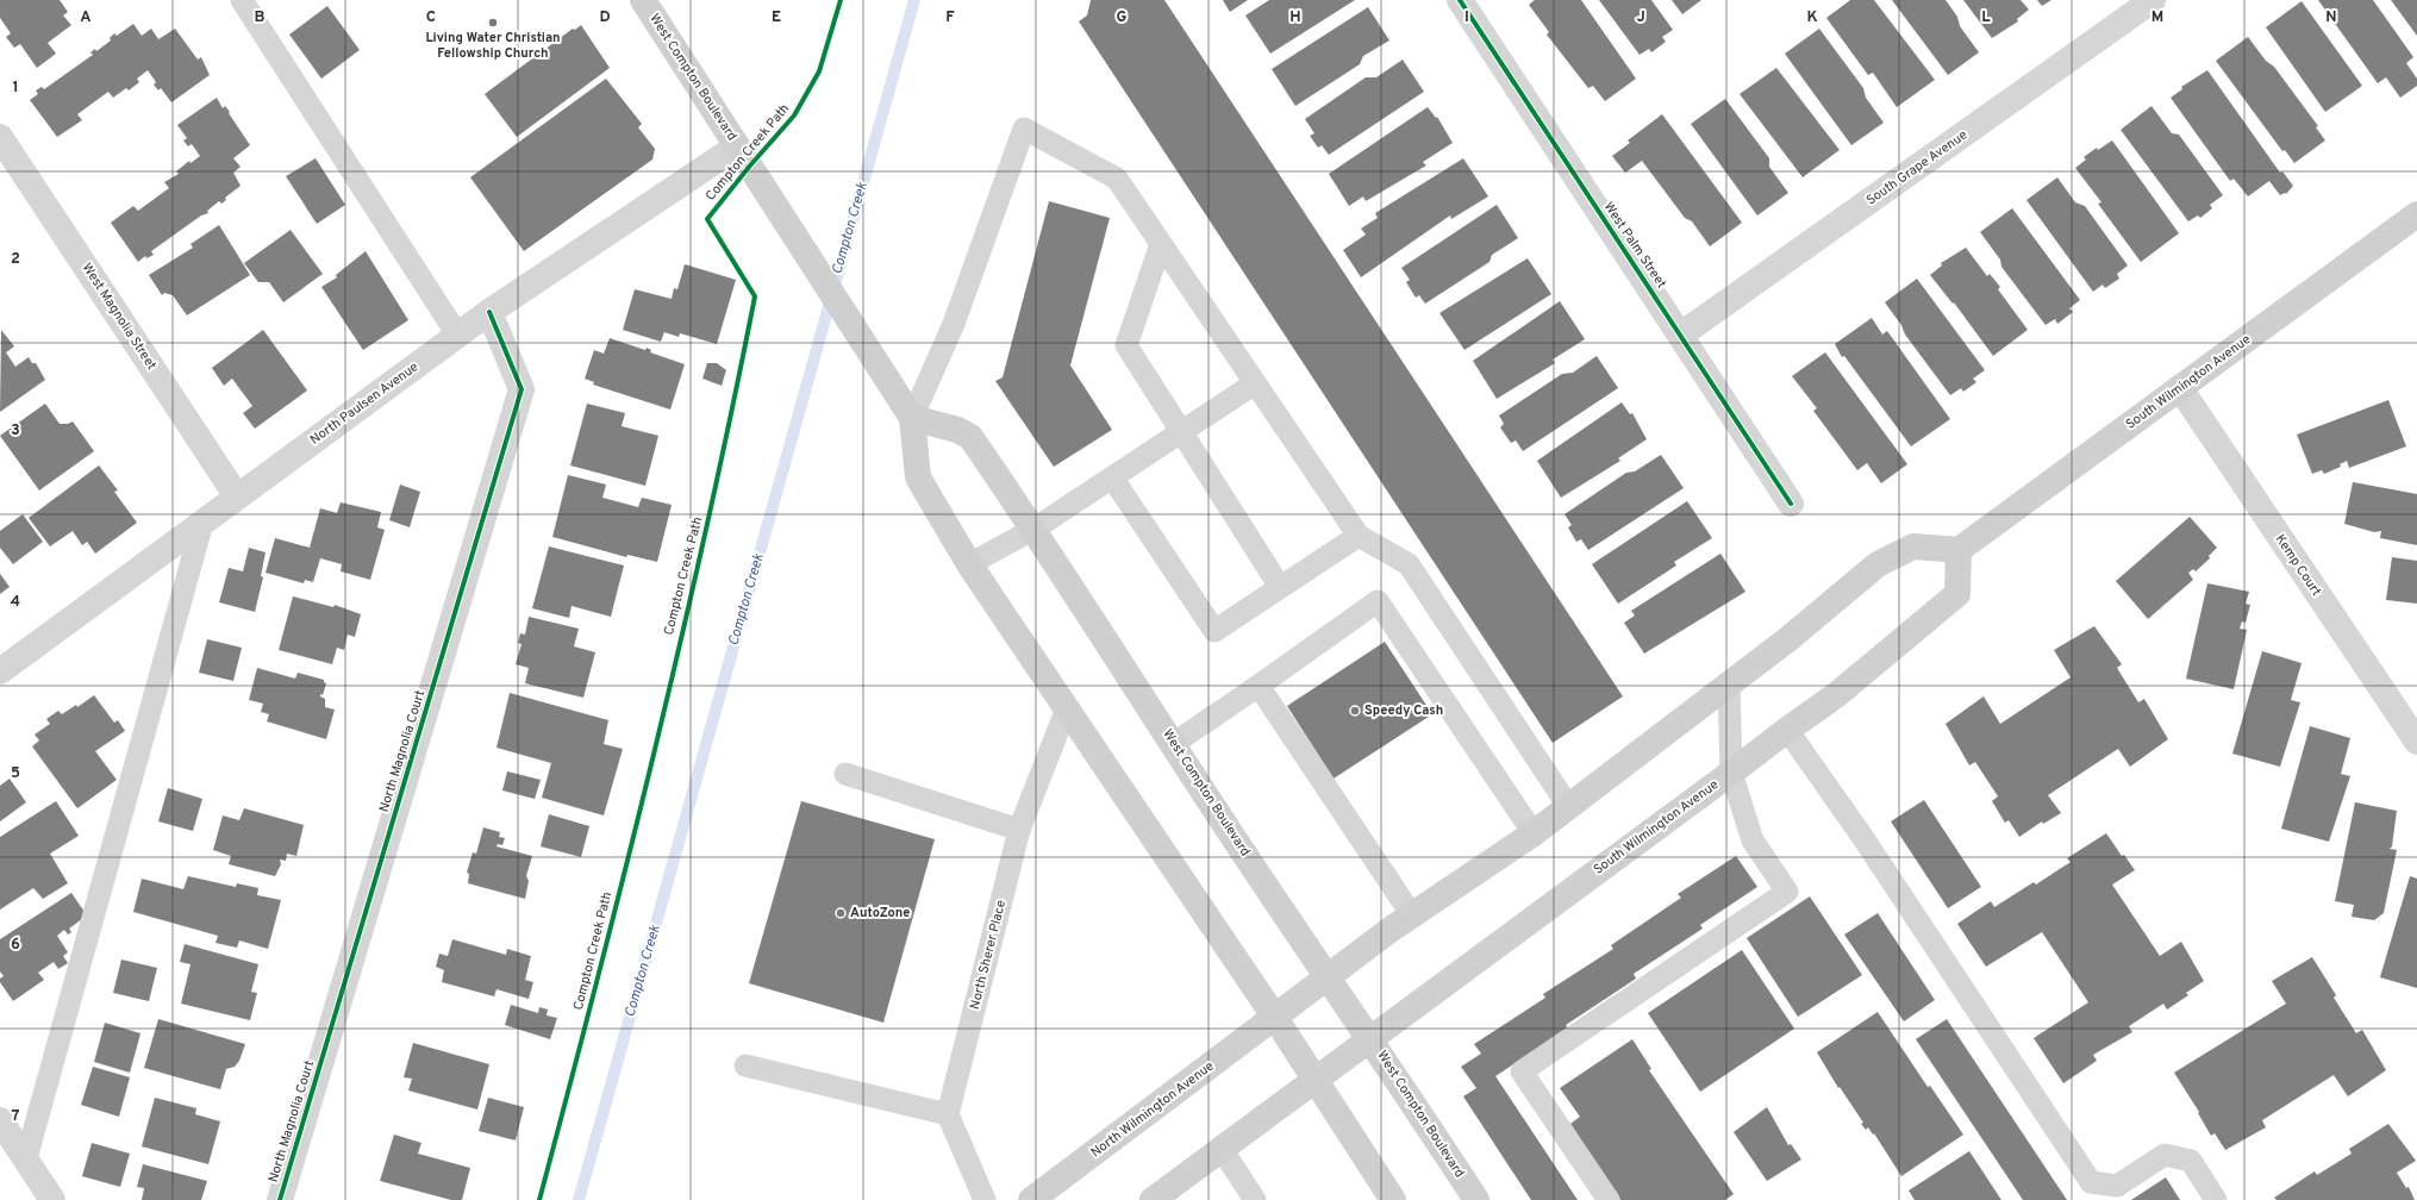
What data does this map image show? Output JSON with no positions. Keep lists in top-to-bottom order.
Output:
{
  "streets": {
    "main road": ["West Compton Boulevard", "South Wilmington Avenue", "North Wilmington Avenue"],
    "street": [
      "South Grape Avenue",
      "West Palm Street",
      "West Magnolia Street",
      "North Paulsen Avenue",
      "Kemp Court",
      "North Magnolia Court"
    ],
    "lane": ["North Sherer Place"],
    "cycle path": ["Compton Creek Path"]
  },
  "crossings": [
    ["West Compton Boulevard", "South Wilmington Avenue"],
    ["West Compton Boulevard", "North Paulsen Avenue"],
    ["West Compton Boulevard", "North Sherer Place"],
    ["West Compton Boulevard", "North Wilmington Avenue"],
    ["South Grape Avenue", "West Palm Street"],
    ["West Magnolia Street", "North Paulsen Avenue"],
    ["South Wilmington Avenue", "Kemp Court"],
    ["North Paulsen Avenue", "North Magnolia Court"]
  ],
  "water": ["Compton Creek"],
  "places": ["Living Water Christian Fellowship Church", "Speedy Cash", "AutoZone"],
  "grid": {
    "columns": [
      "A",
      "B",
      "C",
      "D",
      "E",
      "F",
      "G",
      "H",
      "I",
      "J",
      "K",
      "L",
      "M",
      "N"
    ],
    "rows": [
      "1",
      "2",
      "3",
      "4",
      "5",
      "6",
      "7"
    ]
  }
}
